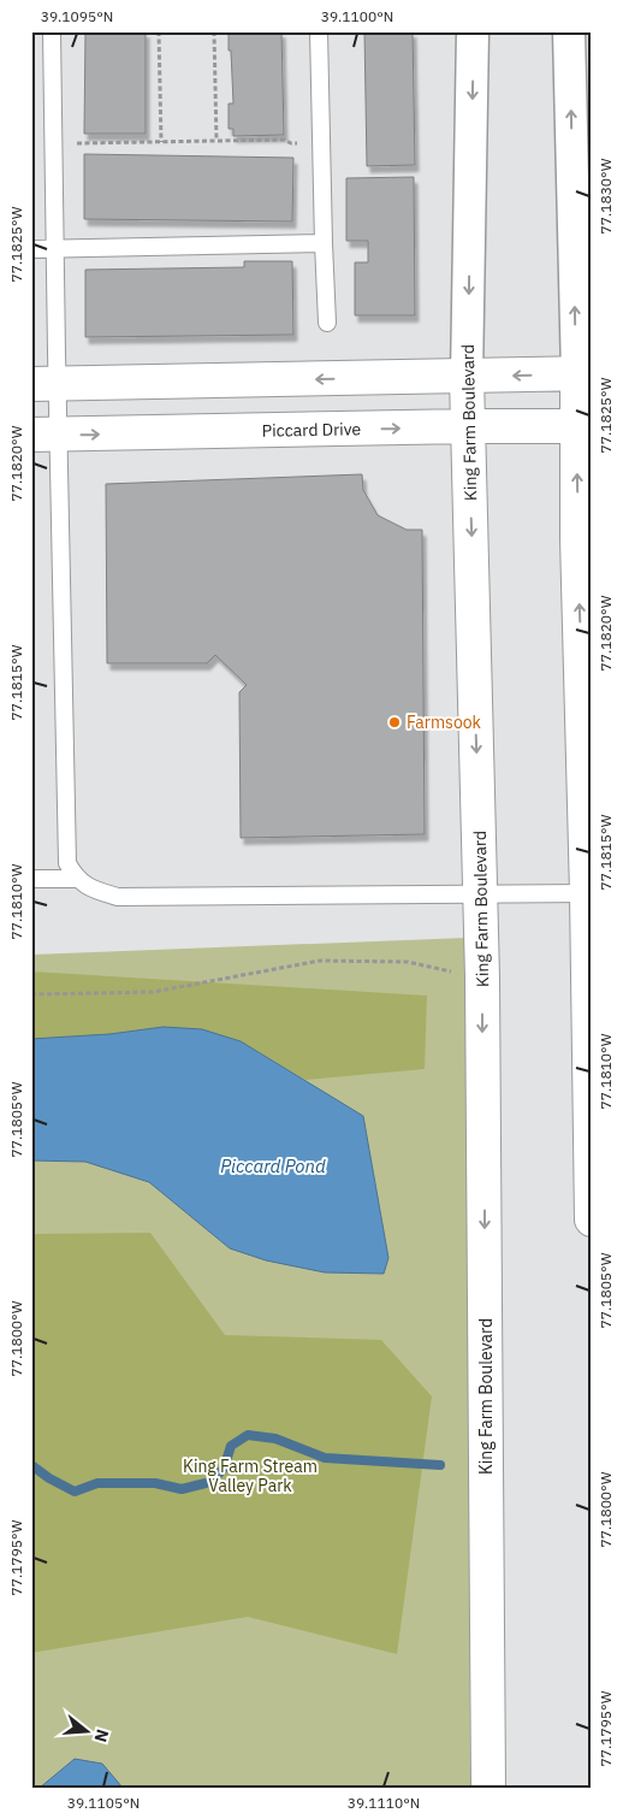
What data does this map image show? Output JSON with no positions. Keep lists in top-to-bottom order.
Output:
{
  "streets": {
    "street": ["King Farm Boulevard", "Piccard Drive"]
  },
  "crossings": [
    ["King Farm Boulevard", "Piccard Drive"]
  ],
  "water": ["Piccard Pond"],
  "parks": ["King Farm Stream Valley Park"],
  "places": ["Farmsook"],
  "north": "right",
  "coordinates": [
    "39.1095°N",
    "39.1100°N",
    "77.1830°W",
    "77.1825°W",
    "77.1820°W",
    "77.1815°W",
    "77.1810°W",
    "77.1805°W",
    "77.1800°W",
    "77.1795°W",
    "39.1105°N",
    "39.1110°N"
  ]
}
